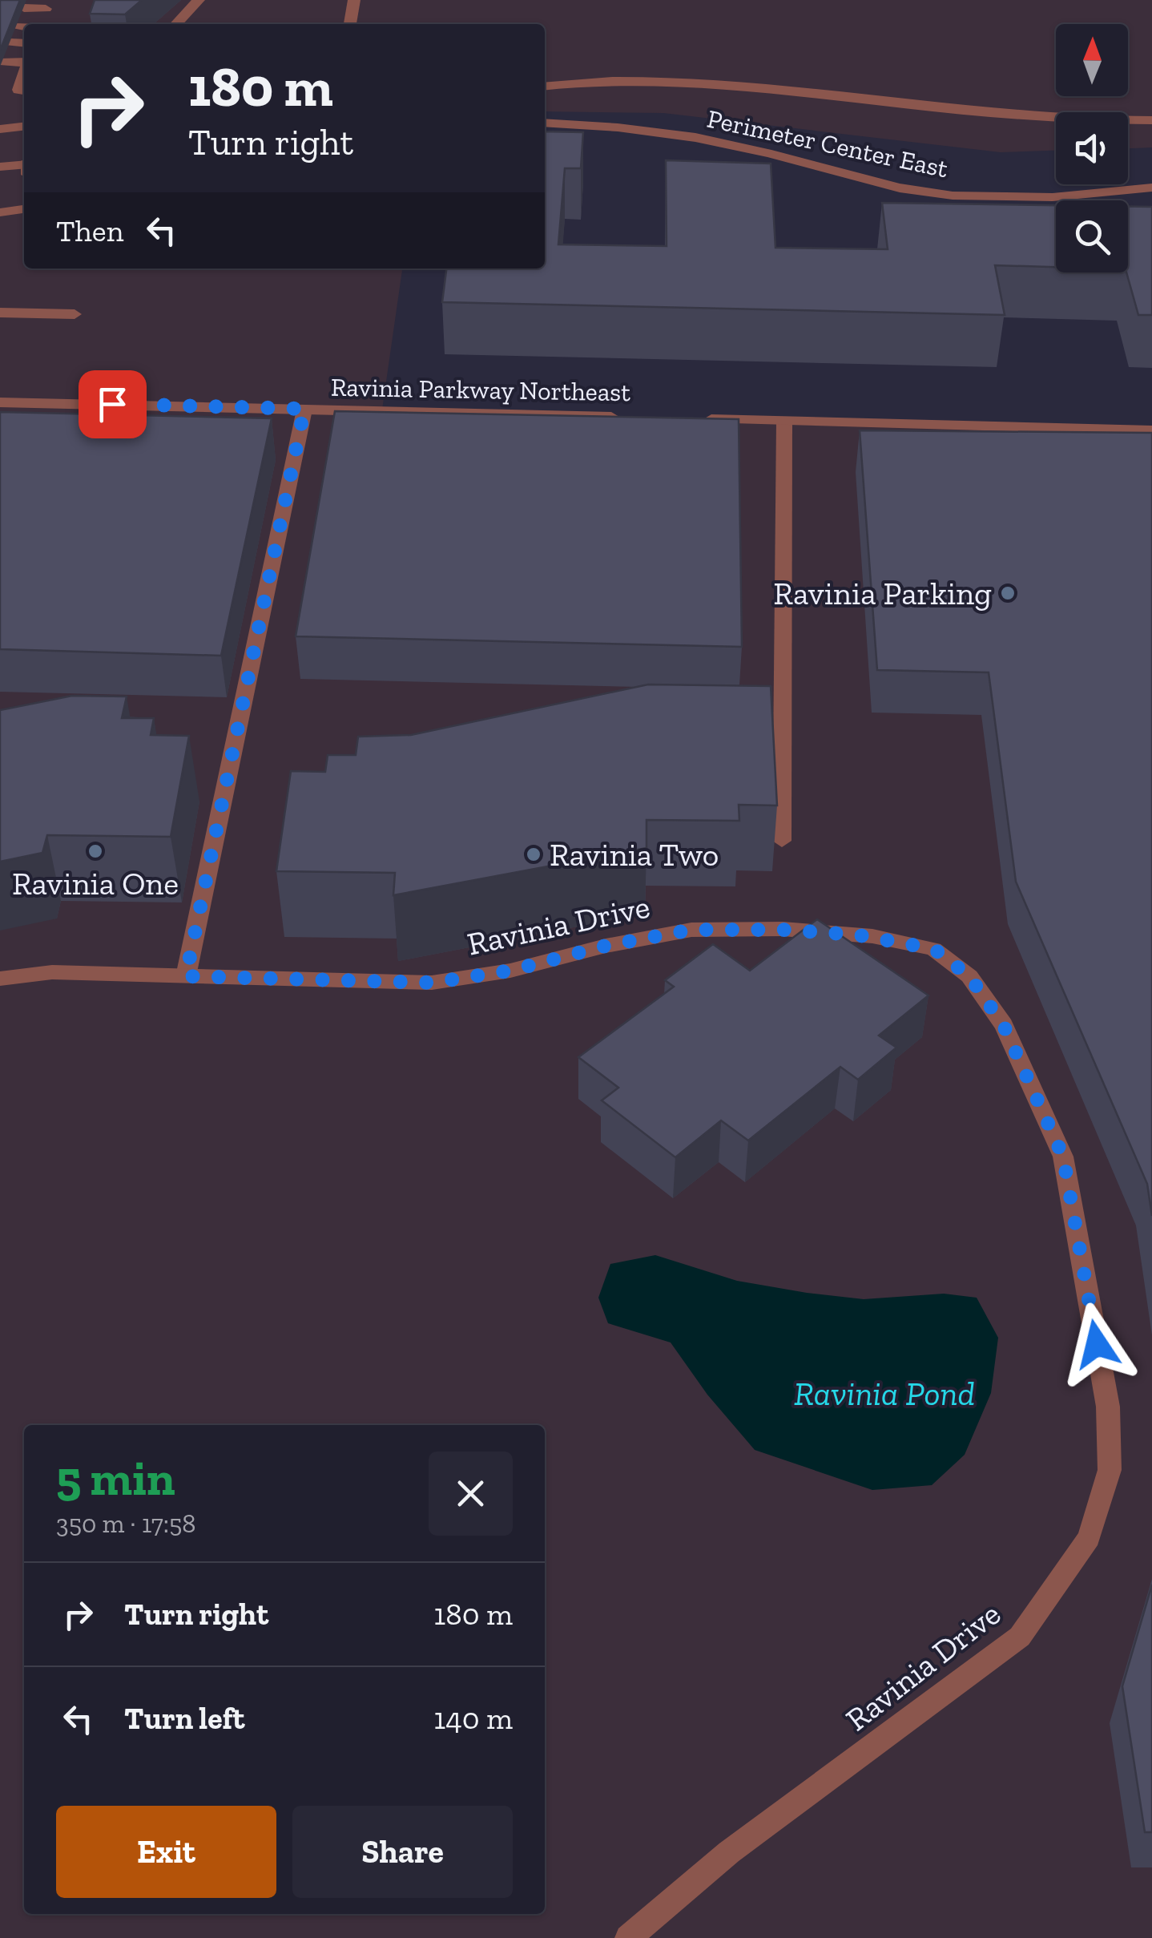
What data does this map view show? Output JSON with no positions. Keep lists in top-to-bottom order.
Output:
{
  "streets": {
    "street": ["Perimeter Center East", "Ravinia Parkway Northeast", "Ravinia Drive"]
  },
  "water": ["Ravinia Pond"],
  "places": ["Ravinia Parking", "Ravinia One", "Ravinia Two"],
  "north": "top",
  "page": {
    "turn": ["180 m", "Turn right"],
    "then": "Then",
    "heading": ["5 min", "350 m · 17:58"],
    "list": [
      {
        "name": "Turn right",
        "value": "180 m"
      },
      {
        "name": "Turn left",
        "value": "140 m"
      }
    ],
    "buttons": ["Exit", "Share"]
  }
}
